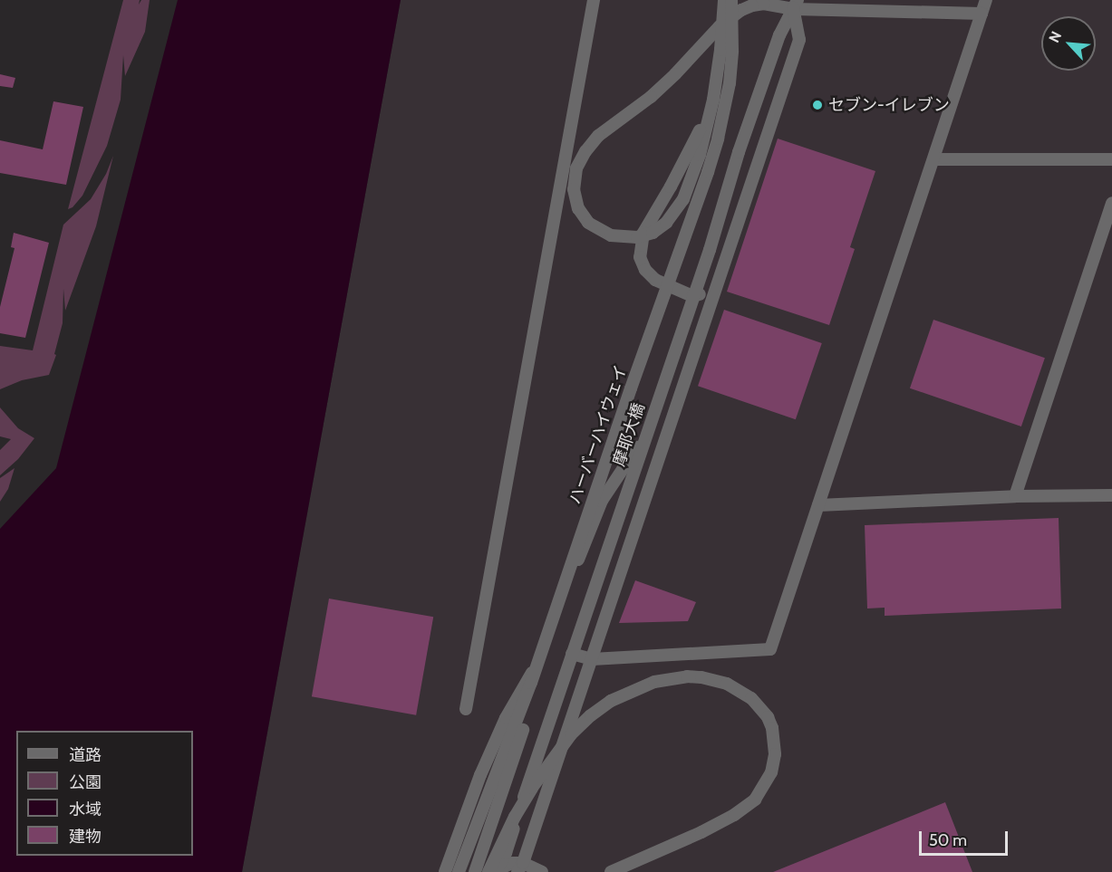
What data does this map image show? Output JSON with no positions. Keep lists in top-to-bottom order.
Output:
{
  "streets": {
    "street": ["ハーバーハイウェイ", "摩耶大橋"]
  },
  "places": ["セブン-イレブン"],
  "legend": [
    "道路",
    "公園",
    "水域",
    "建物"
  ],
  "scale_bar": "50 m",
  "north": "top left"
}
